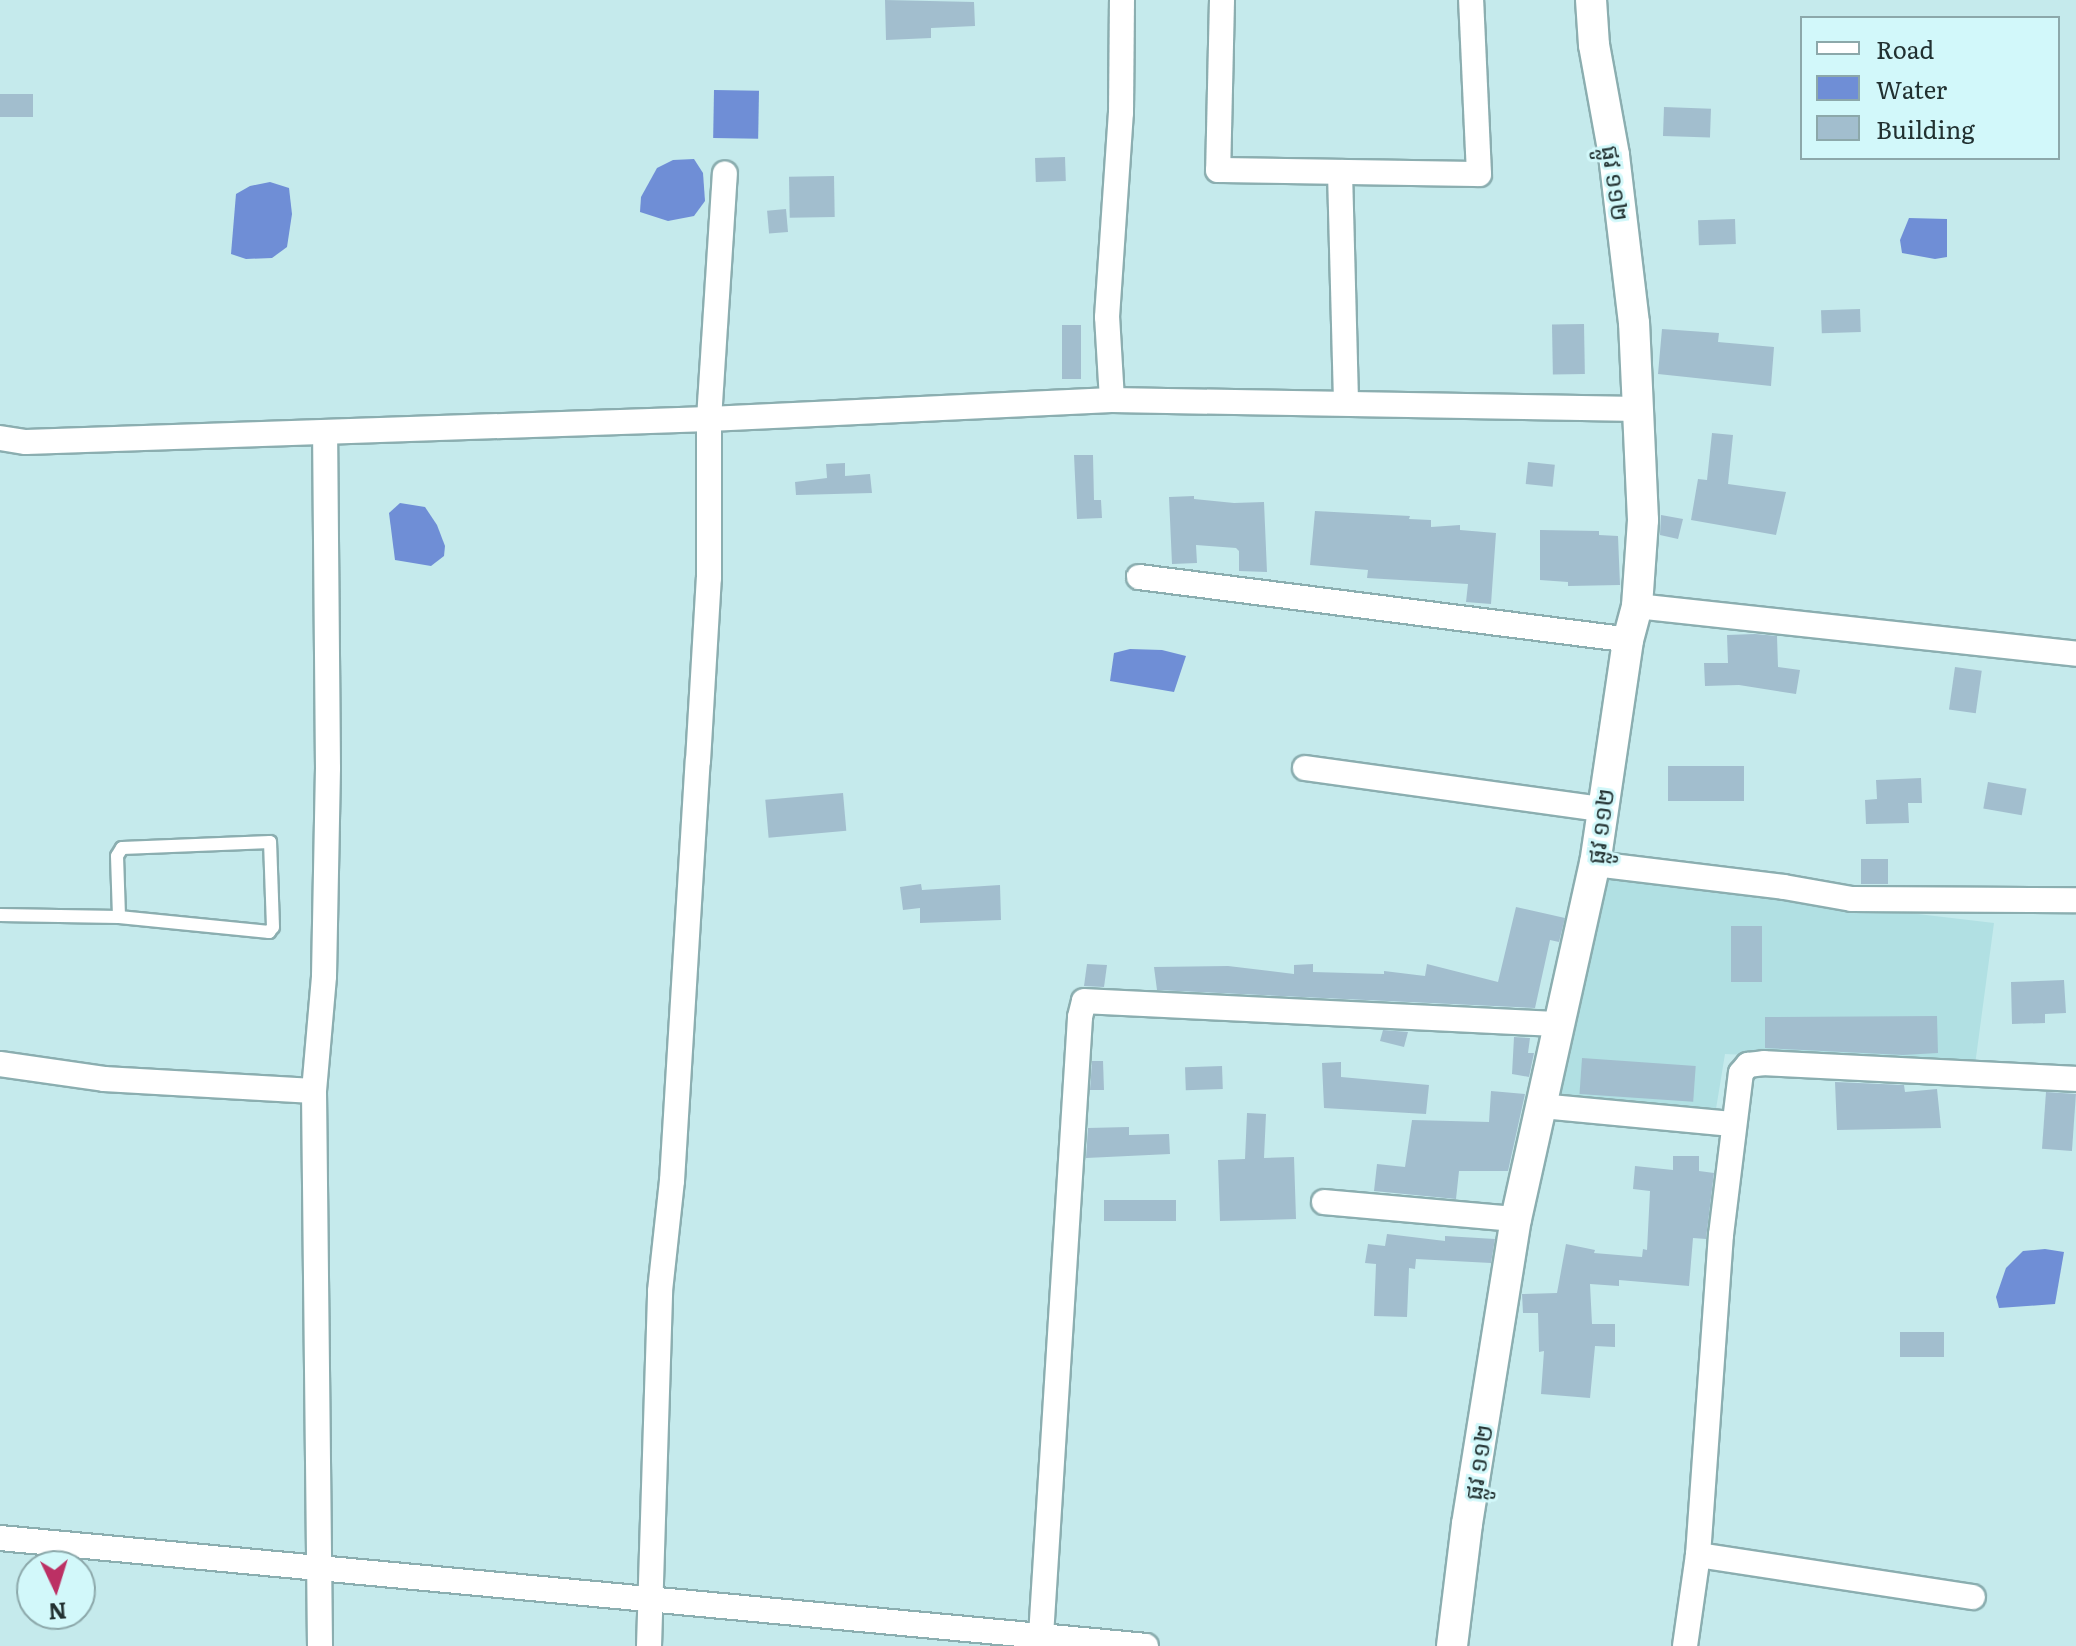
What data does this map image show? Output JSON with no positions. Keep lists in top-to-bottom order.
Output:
{
  "streets": {
    "street": ["ផ្លូវ ១១២"]
  },
  "legend": ["Road", "Water", "Building"],
  "north": "bottom"
}
